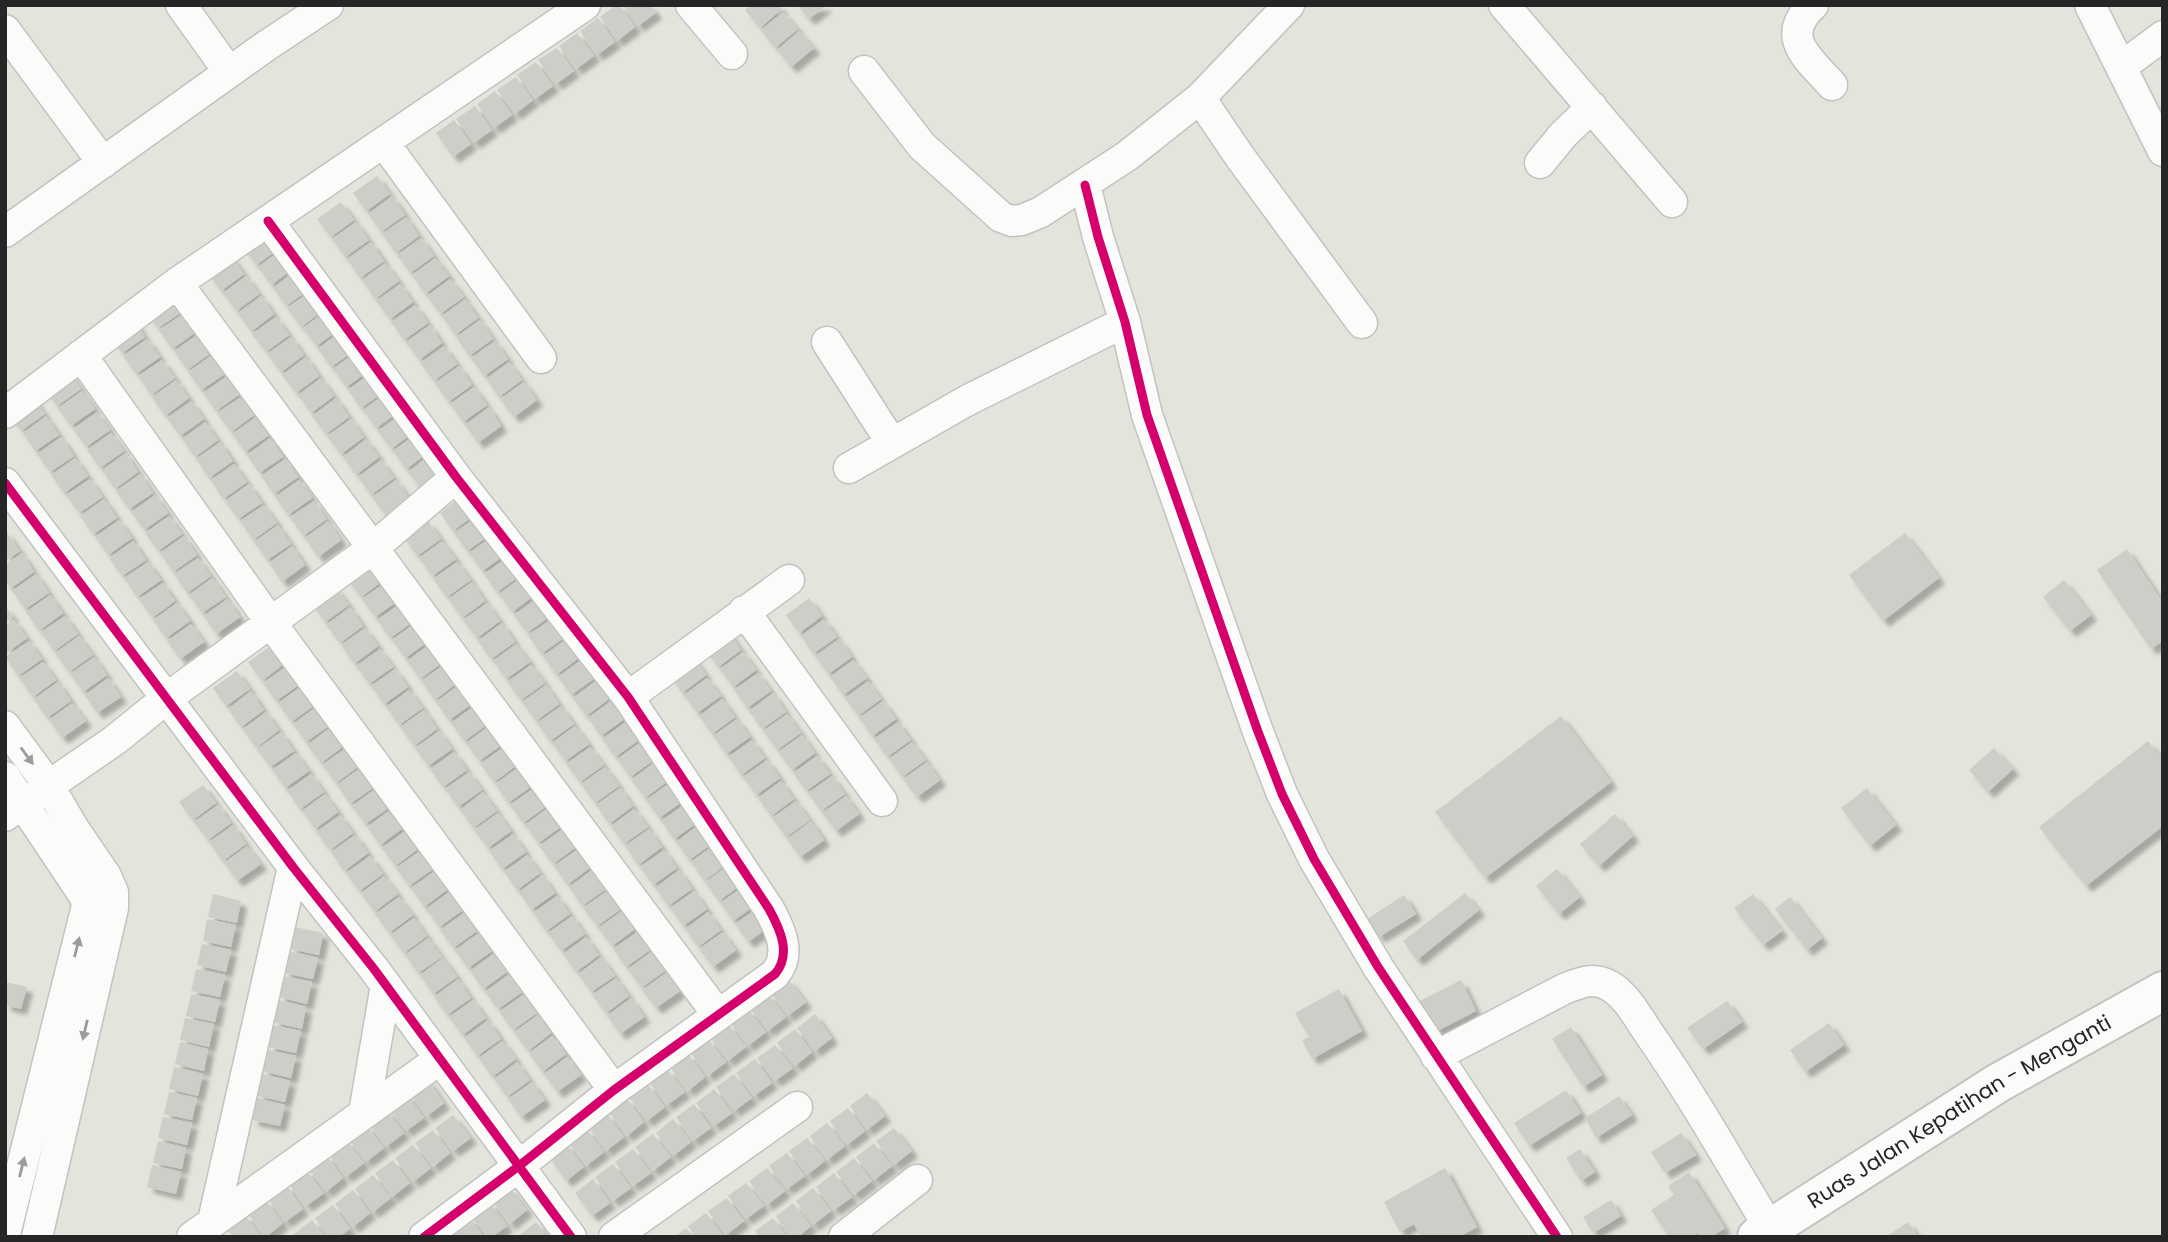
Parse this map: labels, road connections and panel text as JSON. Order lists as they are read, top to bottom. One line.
{"streets":{"main road":["Ruas Jalan Kepatihan - Menganti"]}}
